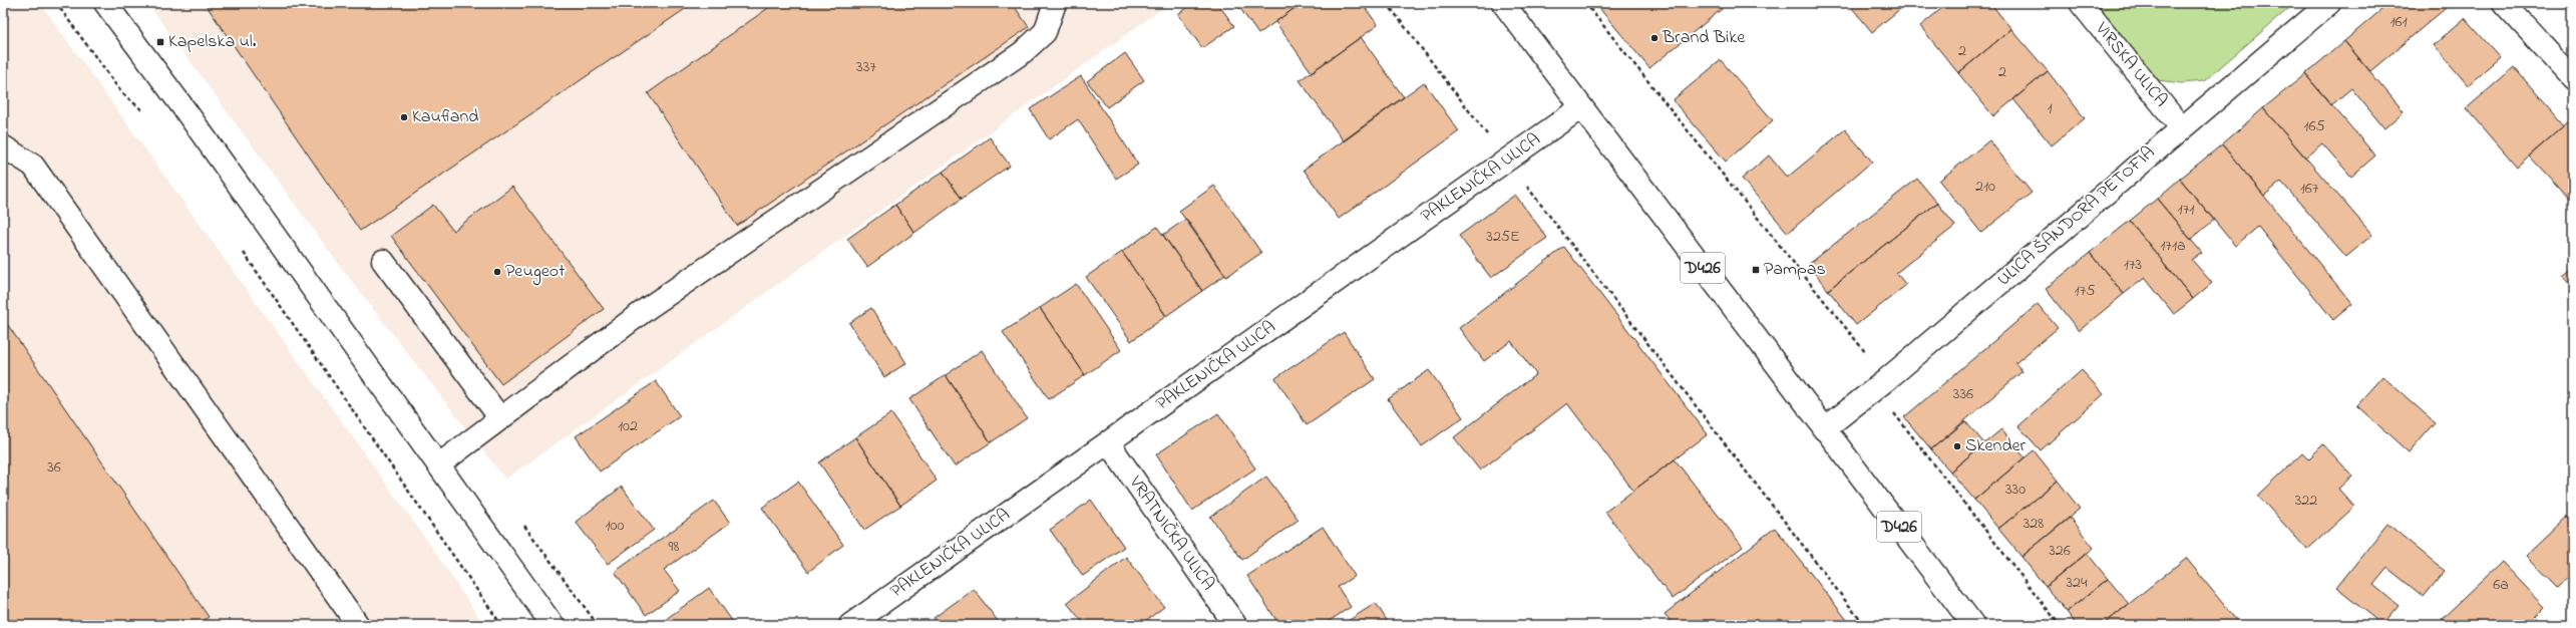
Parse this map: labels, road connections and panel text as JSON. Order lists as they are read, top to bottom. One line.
{"streets":{"street":["VIRSKA ULICA","PAKLENIČKA ULICA","ULICA ŠANDORA PETOFIA","D426","VRATNIČKA ULICA"]},"crossings":[["VIRSKA ULICA","ULICA ŠANDORA PETOFIA"],["PAKLENIČKA ULICA","D426"],["PAKLENIČKA ULICA","VRATNIČKA ULICA"],["ULICA ŠANDORA PETOFIA","D426"]],"places":{"other":["Brand Bike","Kaufland","Peugeot","Skender"],"transit":["Kapelska ul.","Pampas"]},"house_numbers":["161","2","337","2","1","165","210","167","171","325E","171a","173","175","336","102","36","330","322","328","100","98","326","324","6a"]}
